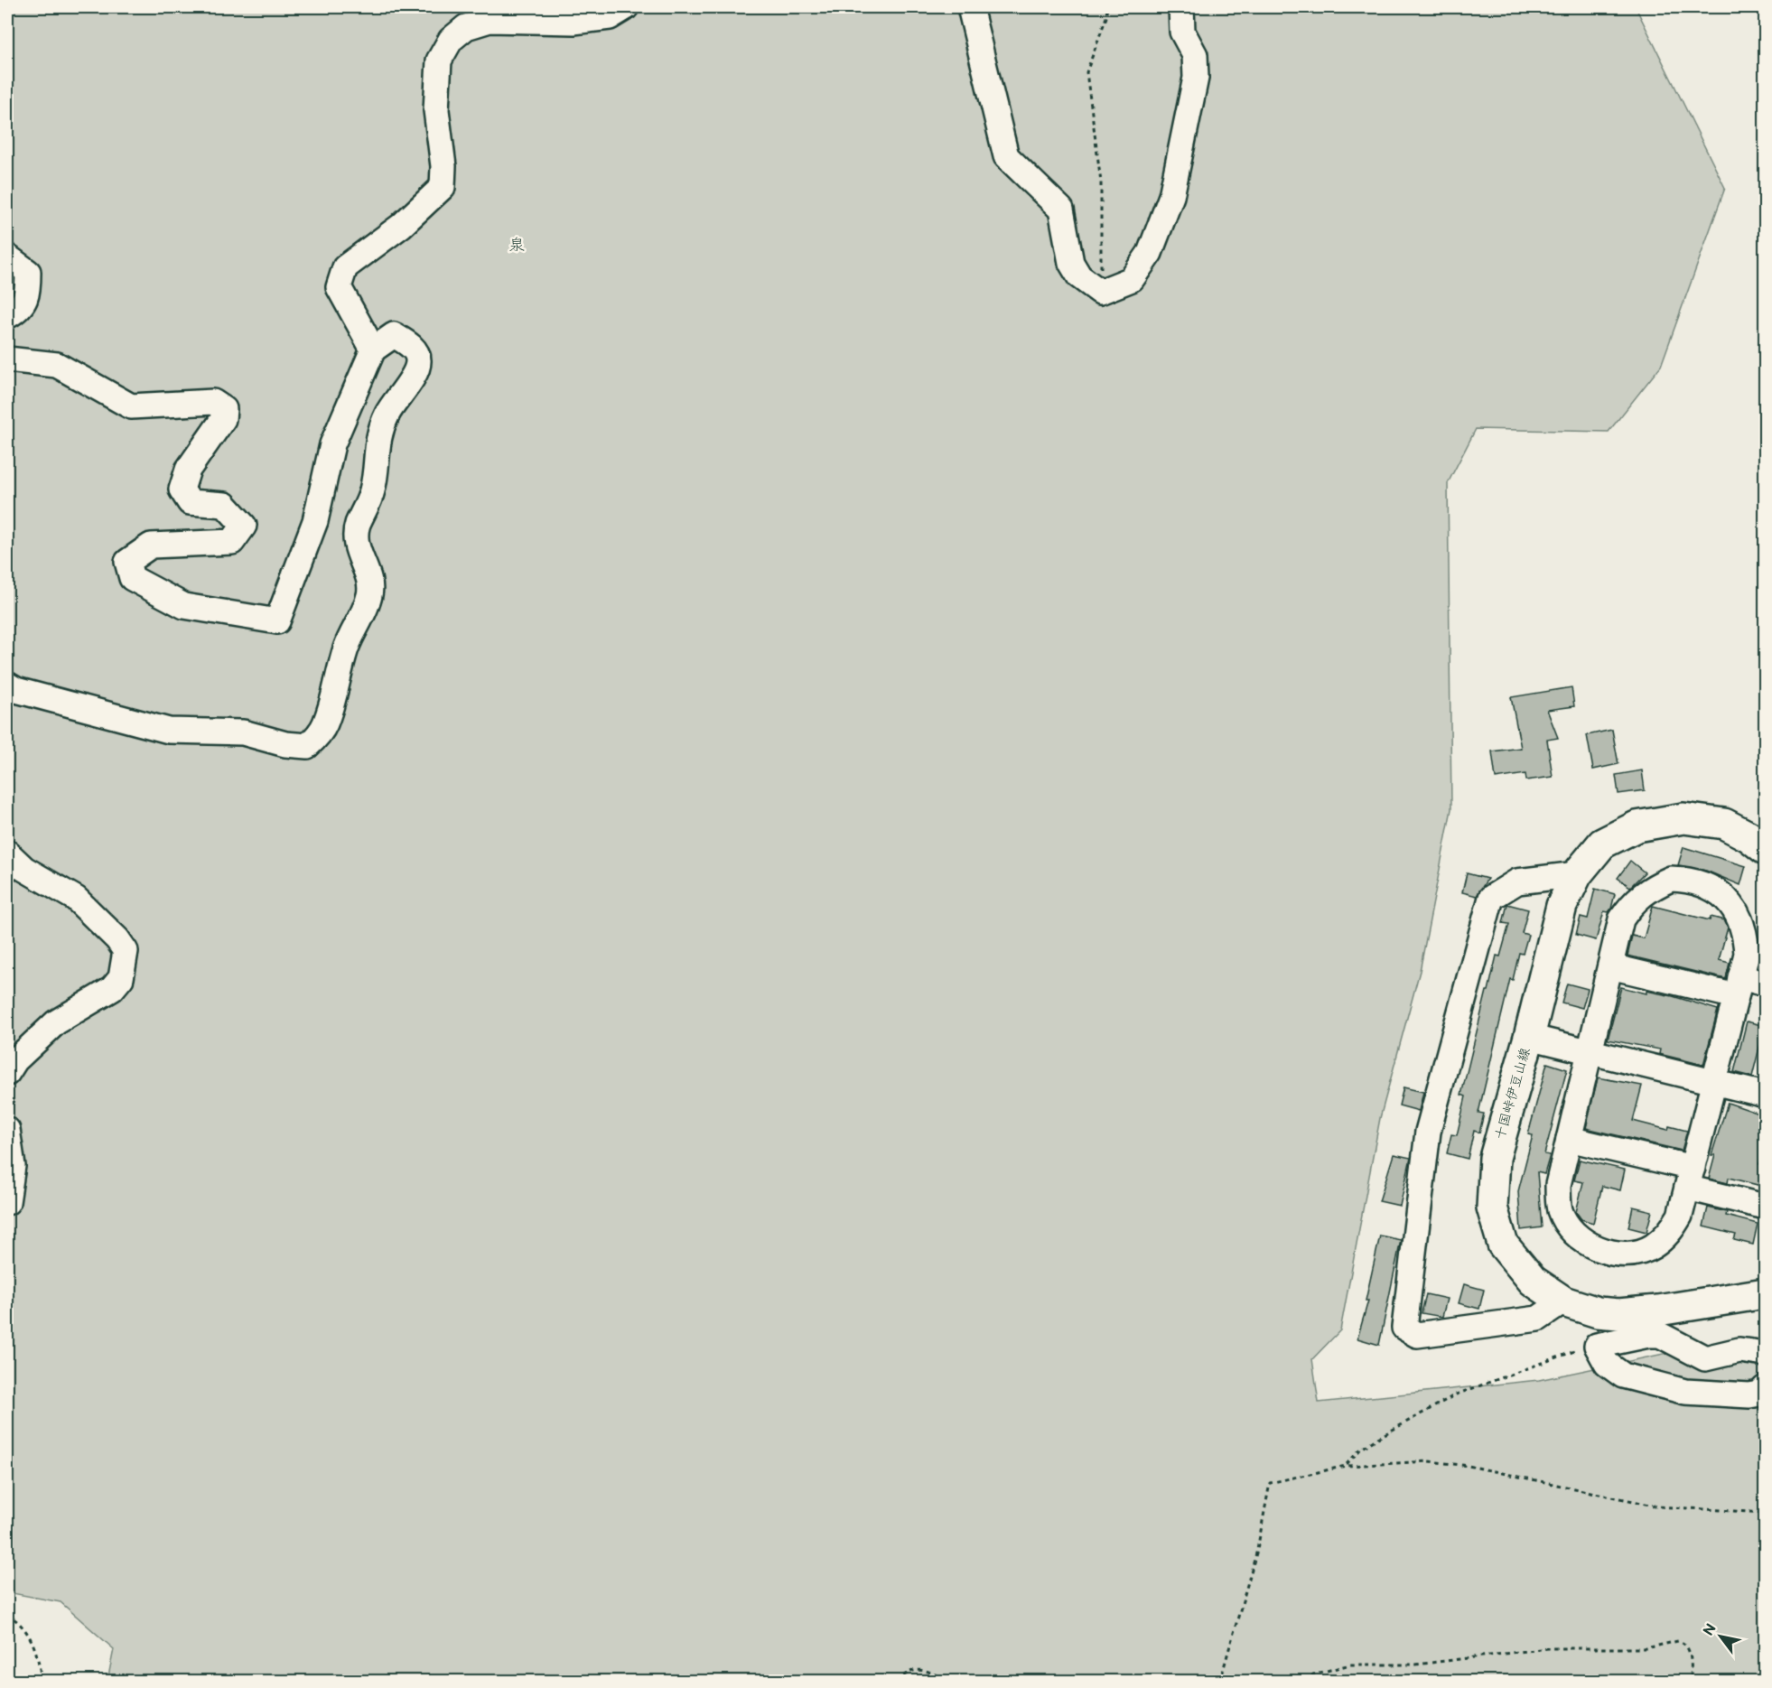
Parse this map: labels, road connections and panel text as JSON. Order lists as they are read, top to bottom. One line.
{"streets":{"main road":["十国峠伊豆山線"]},"districts":["泉"],"north":"top left"}
